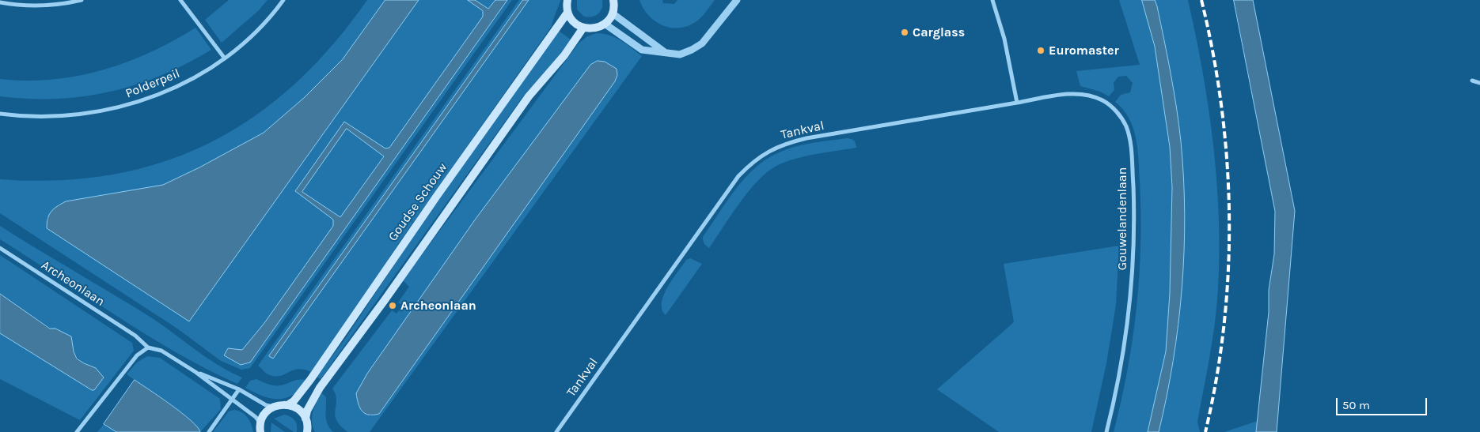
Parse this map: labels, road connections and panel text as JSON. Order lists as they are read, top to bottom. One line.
{"streets":{"main road":["Goudse Schouw"],"street":["Polderpeil","Tankval","Gouwelandenlaan","Archeonlaan"]},"crossings":[["Tankval","Gouwelandenlaan"]],"places":["Carglass","Euromaster","Archeonlaan"],"scale_bar":"50 m"}
